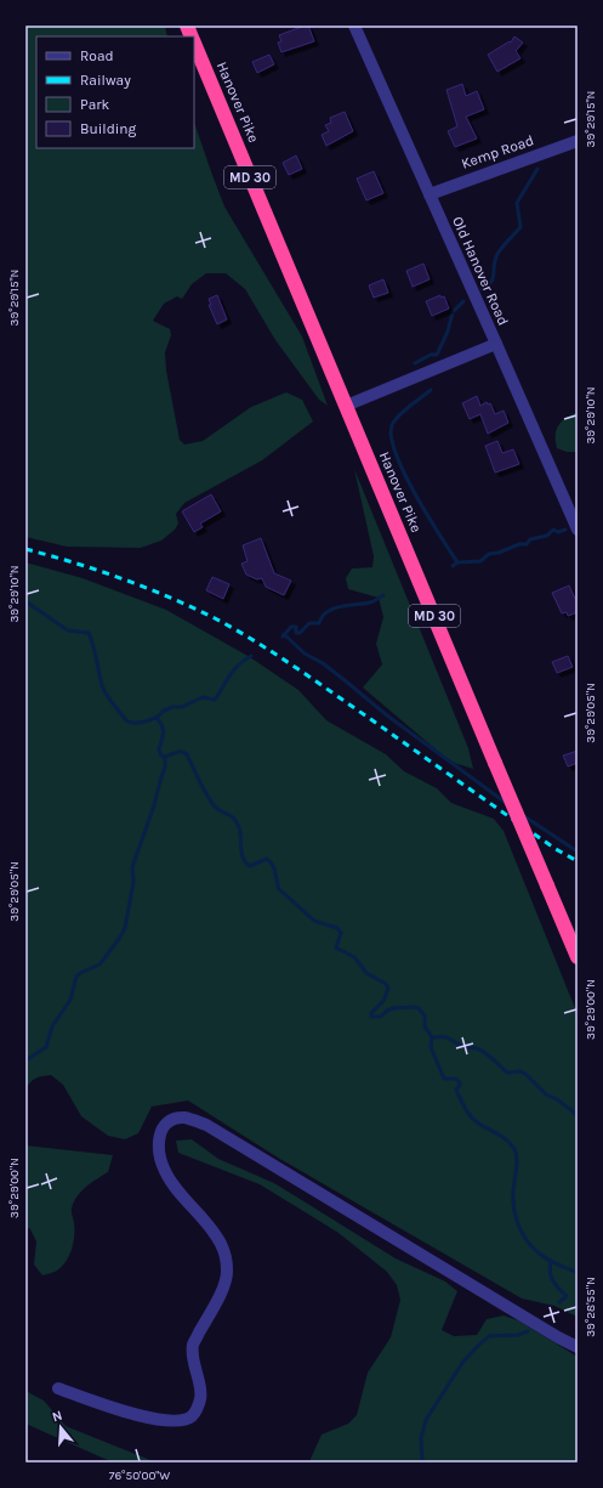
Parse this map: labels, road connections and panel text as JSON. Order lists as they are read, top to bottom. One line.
{"streets":{"highway":["Hanover Pike","MD 30"],"street":["Kemp Road","Old Hanover Road"]},"crossings":[["Kemp Road","Old Hanover Road"]],"legend":["Road","Railway","Park","Building"],"north":"top","coordinates":["39°29'15\"N","39°29'10\"N","39°29'05\"N","39°29'00\"N","39°28'55\"N","76°50'00\"W"]}
